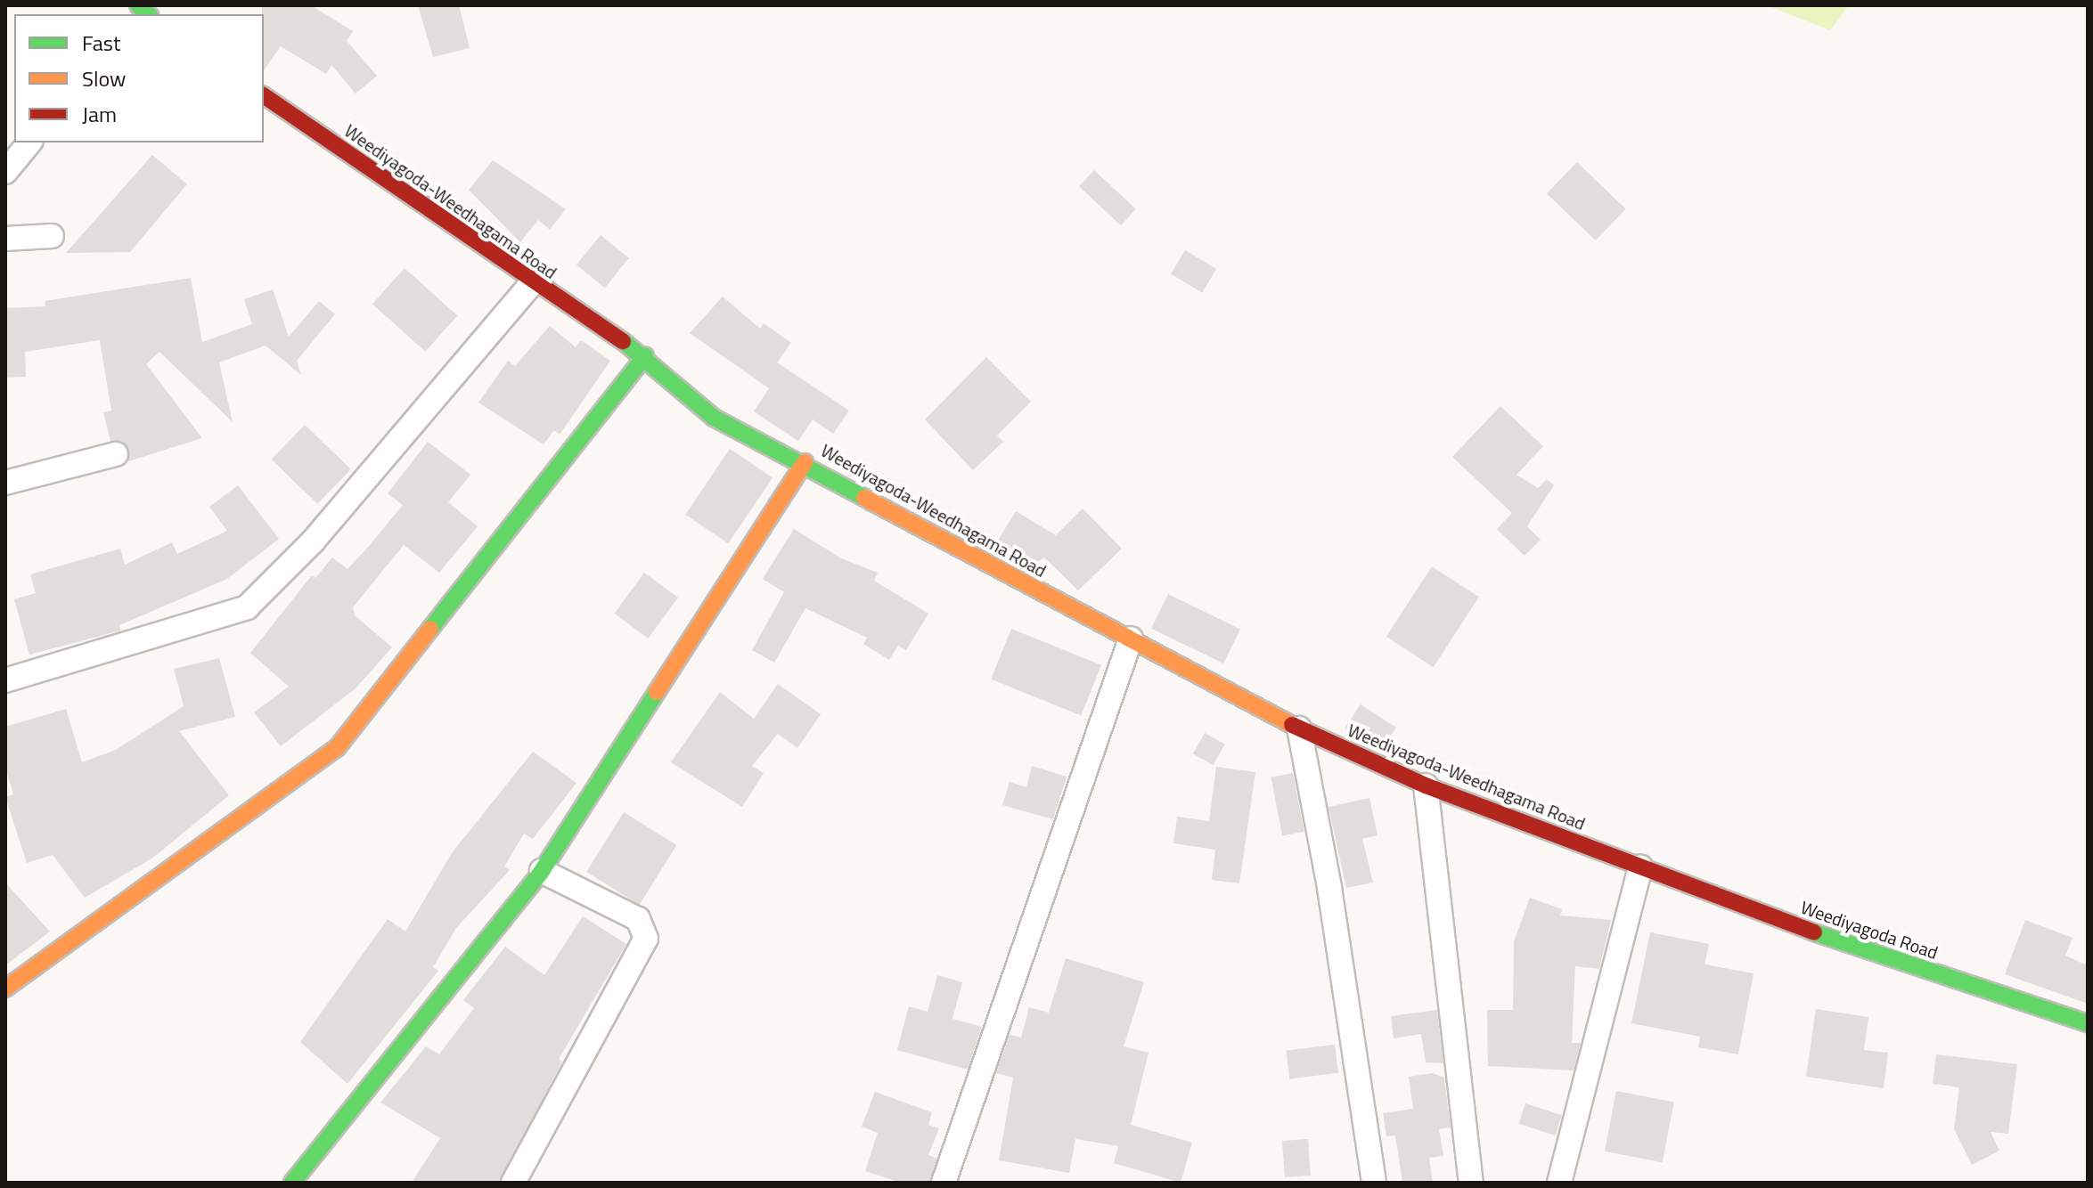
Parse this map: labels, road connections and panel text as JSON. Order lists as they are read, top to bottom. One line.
{"streets":{"street":["Weediyagoda-Weedhagama Road","Weediyagoda Road"]},"crossings":[["Weediyagoda-Weedhagama Road","Weediyagoda Road"]],"legend":["Fast","Slow","Jam"]}
